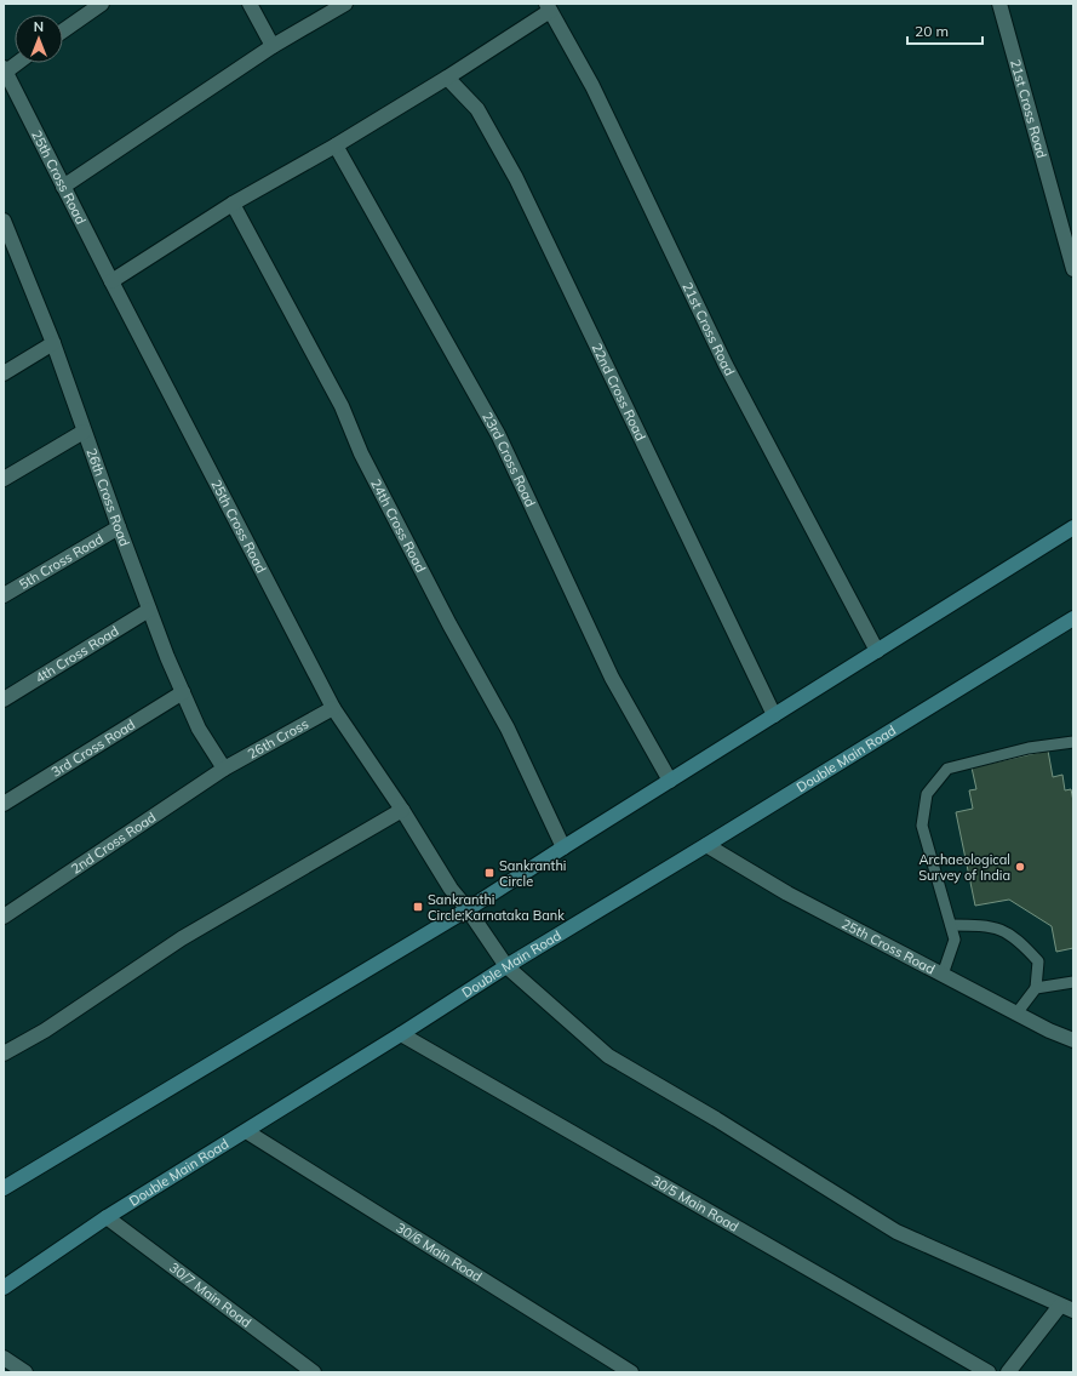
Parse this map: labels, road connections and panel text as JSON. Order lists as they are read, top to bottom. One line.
{"streets":{"street":["21st Cross Road","25th Cross Road","22nd Cross Road","23rd Cross Road","26th Cross Road","24th Cross Road","5th Cross Road","4th Cross Road","26th Cross","3rd Cross Road","Double Main Road","2nd Cross Road","30/5 Main Road","30/6 Main Road","30/7 Main Road"]},"crossings":[["25th Cross Road","26th Cross"],["25th Cross Road","Double Main Road"],["26th Cross Road","5th Cross Road"],["26th Cross Road","4th Cross Road"],["26th Cross Road","26th Cross"],["26th Cross Road","3rd Cross Road"],["26th Cross Road","2nd Cross Road"],["26th Cross","2nd Cross Road"],["Double Main Road","30/5 Main Road"],["Double Main Road","30/6 Main Road"],["Double Main Road","30/7 Main Road"]],"places":{"other":["Archaeological Survey of India"],"transit":["Sankranthi Circle","Sankranthi Circle;Karnataka Bank"]},"scale_bar":"20 m","north":"top"}
